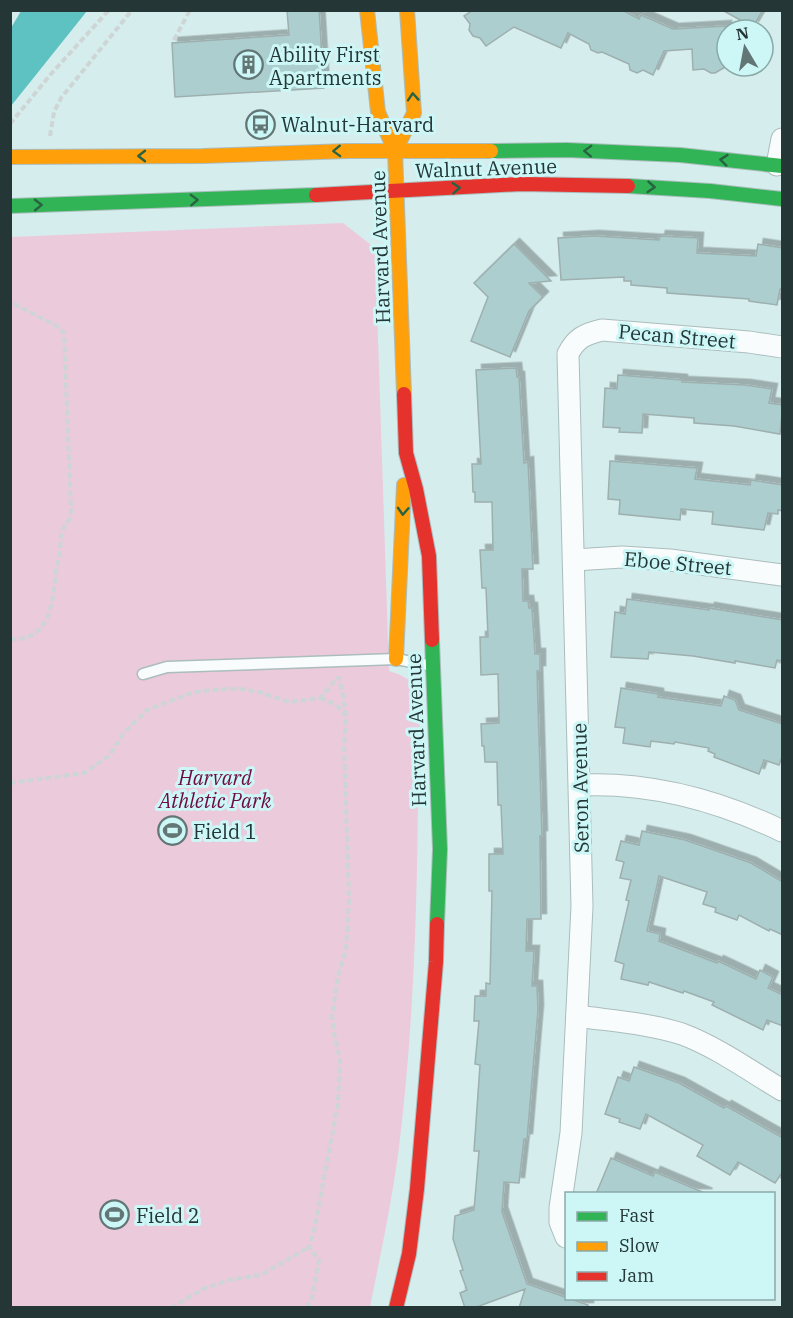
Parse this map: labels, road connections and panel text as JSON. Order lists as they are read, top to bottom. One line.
{"streets":{"main road":["Walnut Avenue","Harvard Avenue"],"street":["Pecan Street","Eboe Street","Seron Avenue"]},"crossings":[["Walnut Avenue","Harvard Avenue"],["Pecan Street","Seron Avenue"],["Eboe Street","Seron Avenue"]],"parks":["Harvard Athletic Park"],"places":{"building":["Ability First Apartments"],"bus stop":["Walnut-Harvard"],"sports":["Field 1","Field 2"]},"legend":["Fast","Slow","Jam"],"north":"top"}
